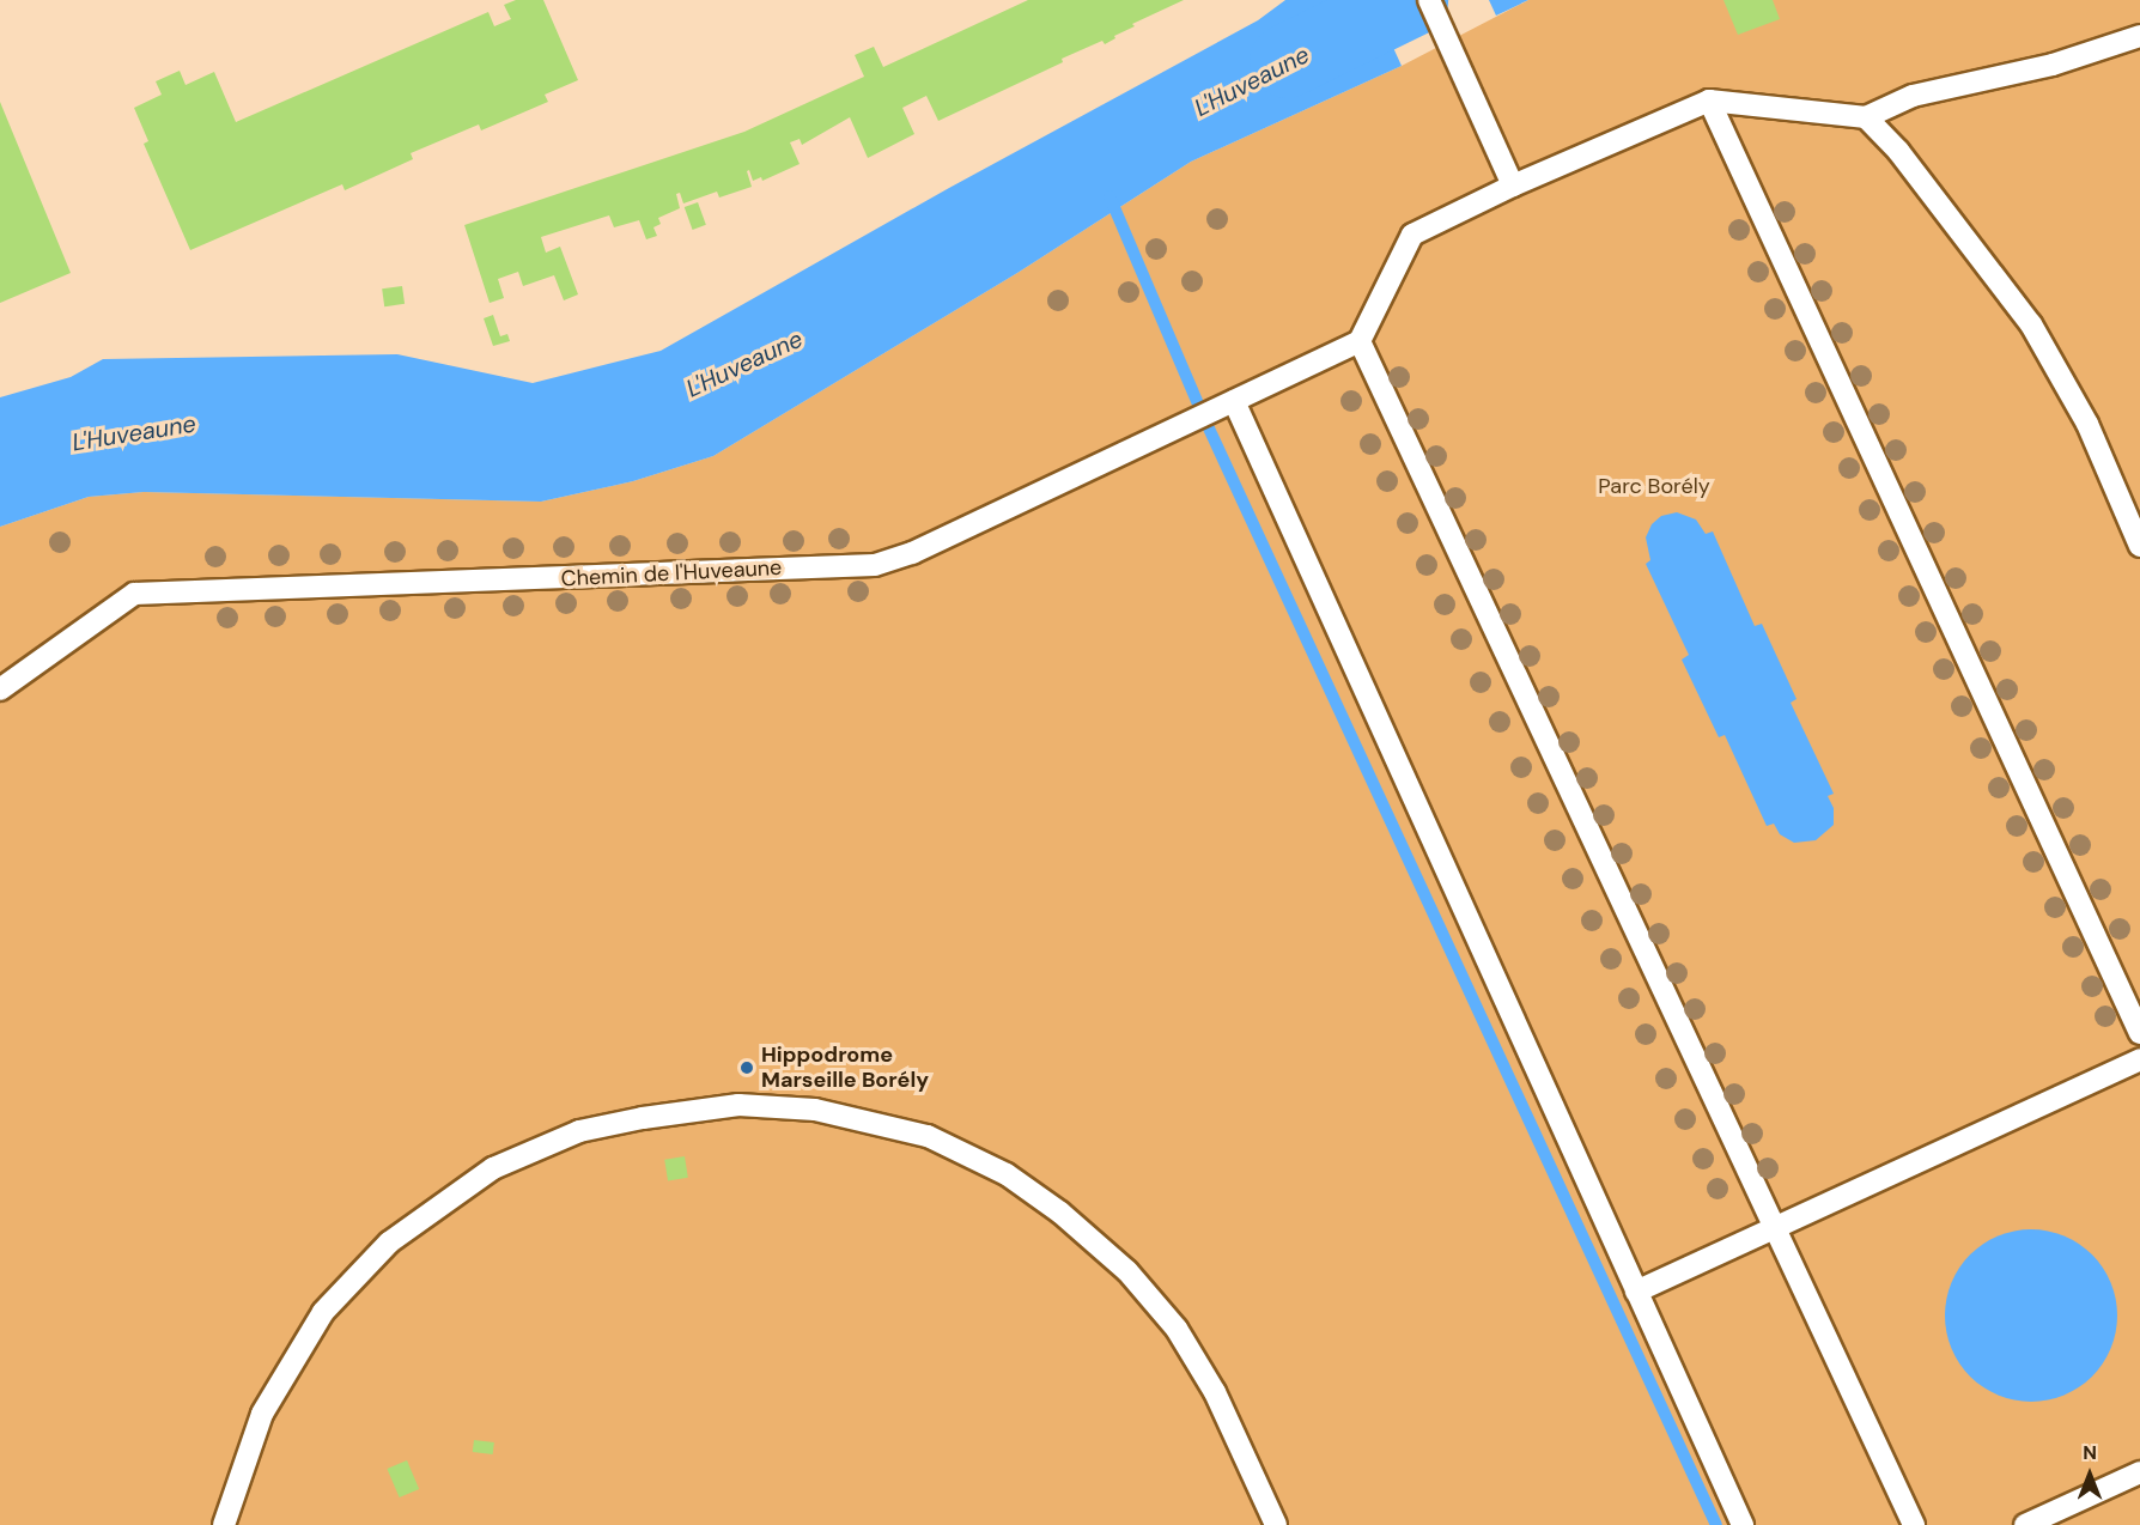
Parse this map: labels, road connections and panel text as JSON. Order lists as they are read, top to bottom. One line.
{"streets":{"lane":["Chemin de l'Huveaune"]},"water":["L'Huveaune"],"parks":["Parc Borély"],"places":["Hippodrome Marseille Borély"],"north":"top"}
